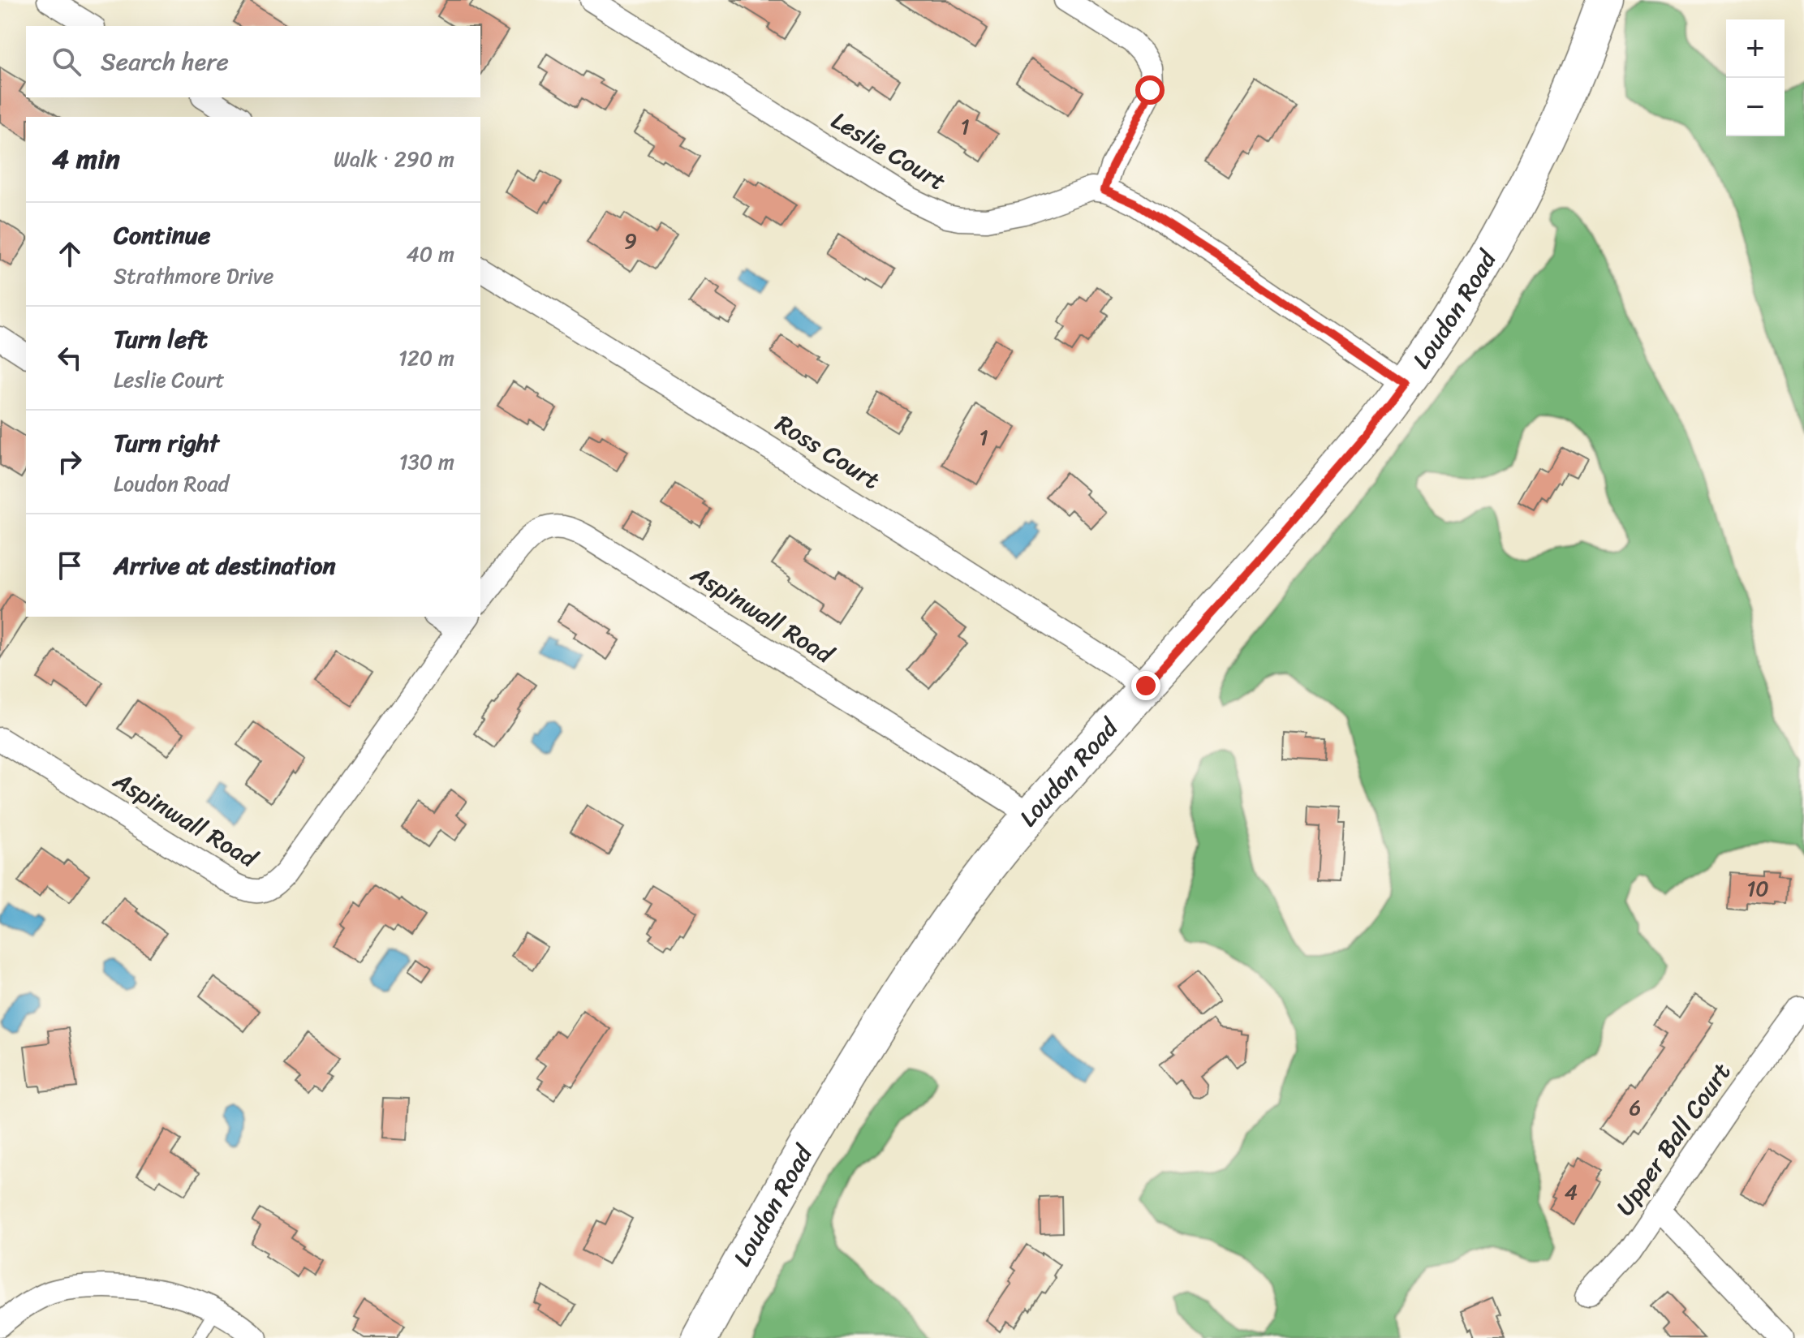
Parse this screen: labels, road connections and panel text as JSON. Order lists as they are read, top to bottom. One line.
{"streets":{"main road":["Loudon Road"],"street":["Leslie Court","Ross Court","Aspinwall Road","Upper Ball Court"]},"crossings":[["Loudon Road","Ross Court"],["Loudon Road","Aspinwall Road"]],"house_numbers":["1","9","1","10","6","4"],"page":{"map_buttons":["+","−"],"search":"Search here","heading":["4 min","Walk · 290 m"],"list":[["Continue","Strathmore Drive","40 m"],["Turn left","Leslie Court","120 m"],["Turn right","Loudon Road","130 m"],"Arrive at destination"]}}
